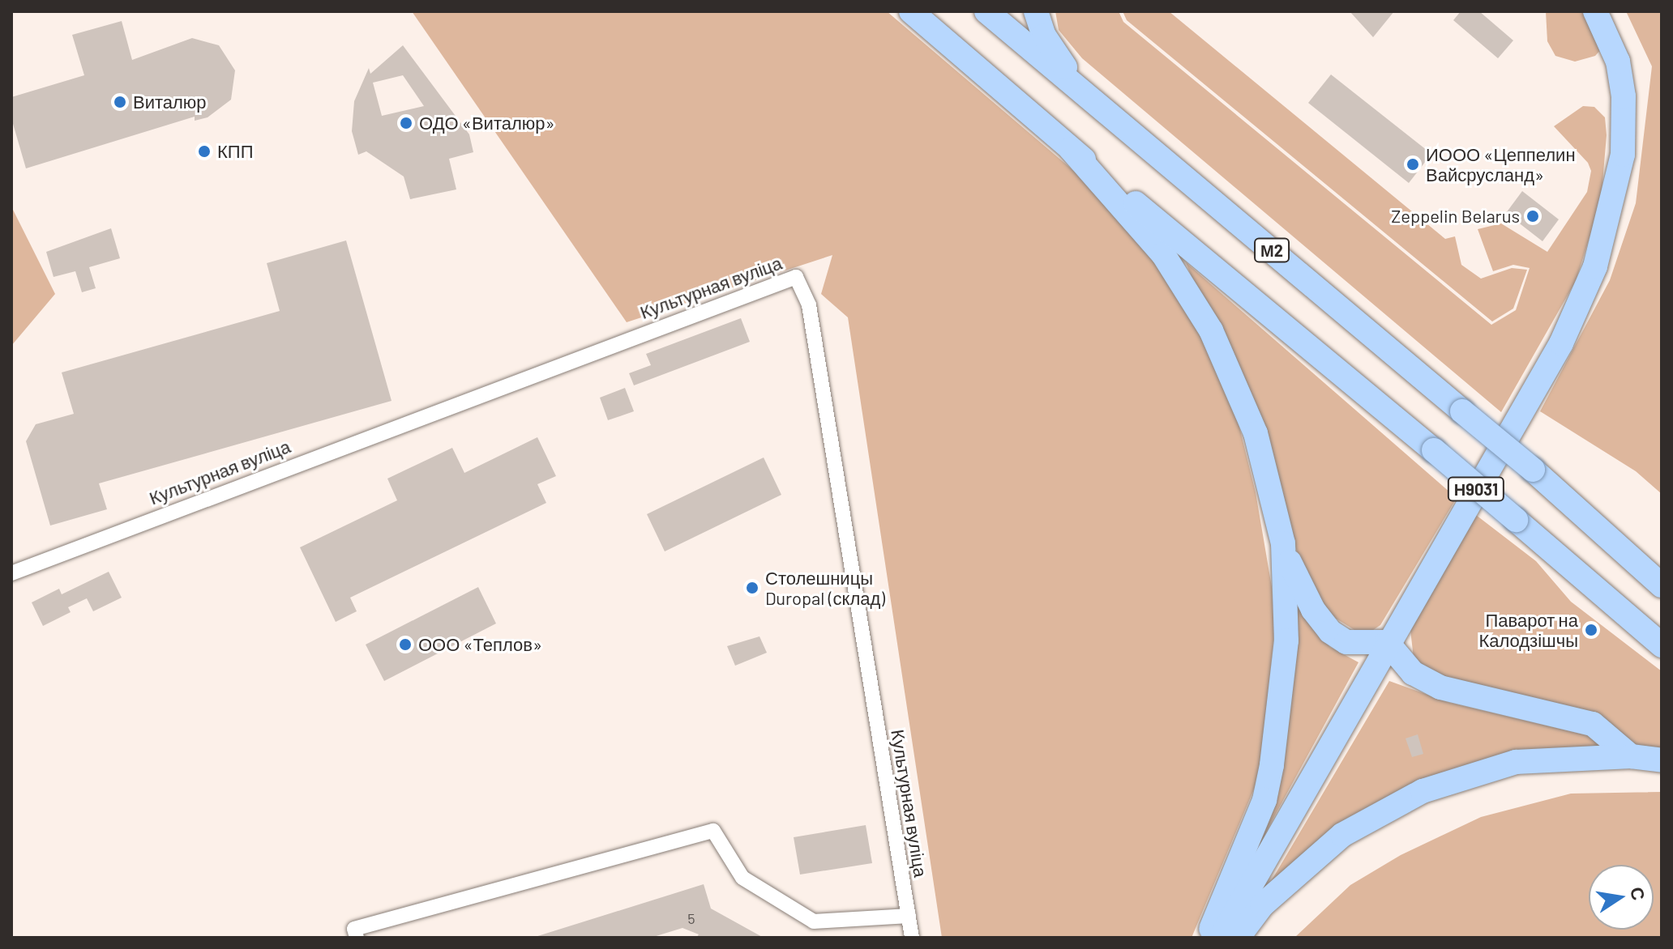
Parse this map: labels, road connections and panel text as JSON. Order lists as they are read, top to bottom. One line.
{"streets":{"highway":["М2","Н9031"],"street":["Культурная вуліца"]},"places":["Виталюр","ОДО «Виталюр»","КПП","ИООО «Цеппелин Вайсрусланд»","Zeppelin Belarus","Столешницы Duropal (склад)","Паварот на Калодзішчы","ООО «Теплов»"],"house_numbers":["5"],"north":"right"}
